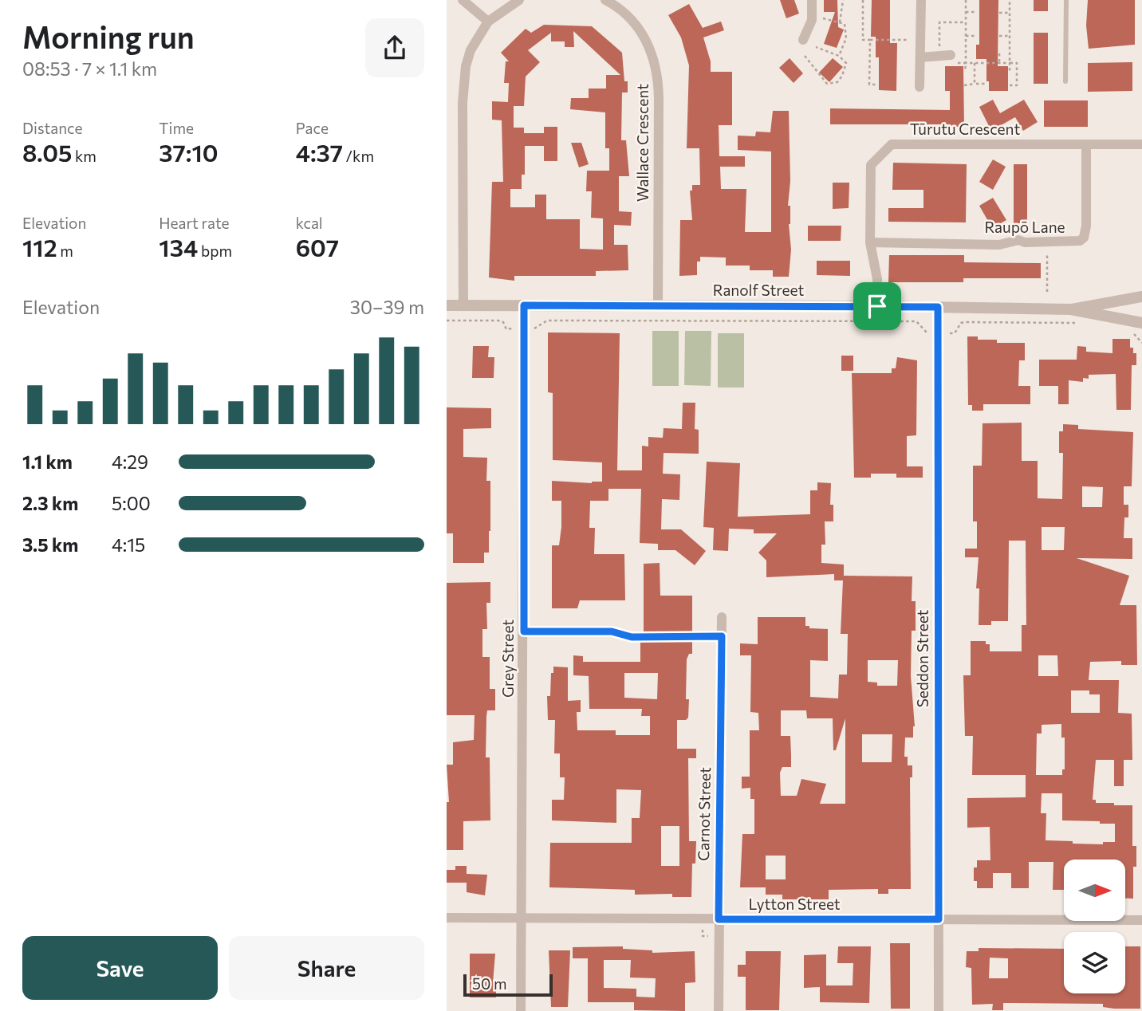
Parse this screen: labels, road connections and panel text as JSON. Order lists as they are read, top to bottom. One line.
{"streets":{"street":["Tūrutu Crescent","Wallace Crescent","Raupō Lane","Ranolf Street","Grey Street","Seddon Street","Carnot Street","Lytton Street"]},"crossings":[["Tūrutu Crescent","Raupō Lane"],["Tūrutu Crescent","Ranolf Street"],["Wallace Crescent","Ranolf Street"],["Ranolf Street","Grey Street"],["Ranolf Street","Seddon Street"],["Grey Street","Lytton Street"],["Seddon Street","Lytton Street"],["Carnot Street","Lytton Street"]],"scale_bar":"50 m","north":"right","page":{"heading":["Morning run","08:53 · 7 × 1.1 km"],"stats":[["Distance","8.05 km"],["Time","37:10"],["Pace","4:37 /km"],["Elevation","112 m"],["Heart rate","134 bpm"],["kcal","607"]],"chart":["Elevation","30–39 m"],"list":[{"name":"1.1 km","note":"4:29"},{"name":"2.3 km","note":"5:00"},{"name":"3.5 km","note":"4:15"}],"buttons":["Save","Share"],"scale":"50 m"}}
